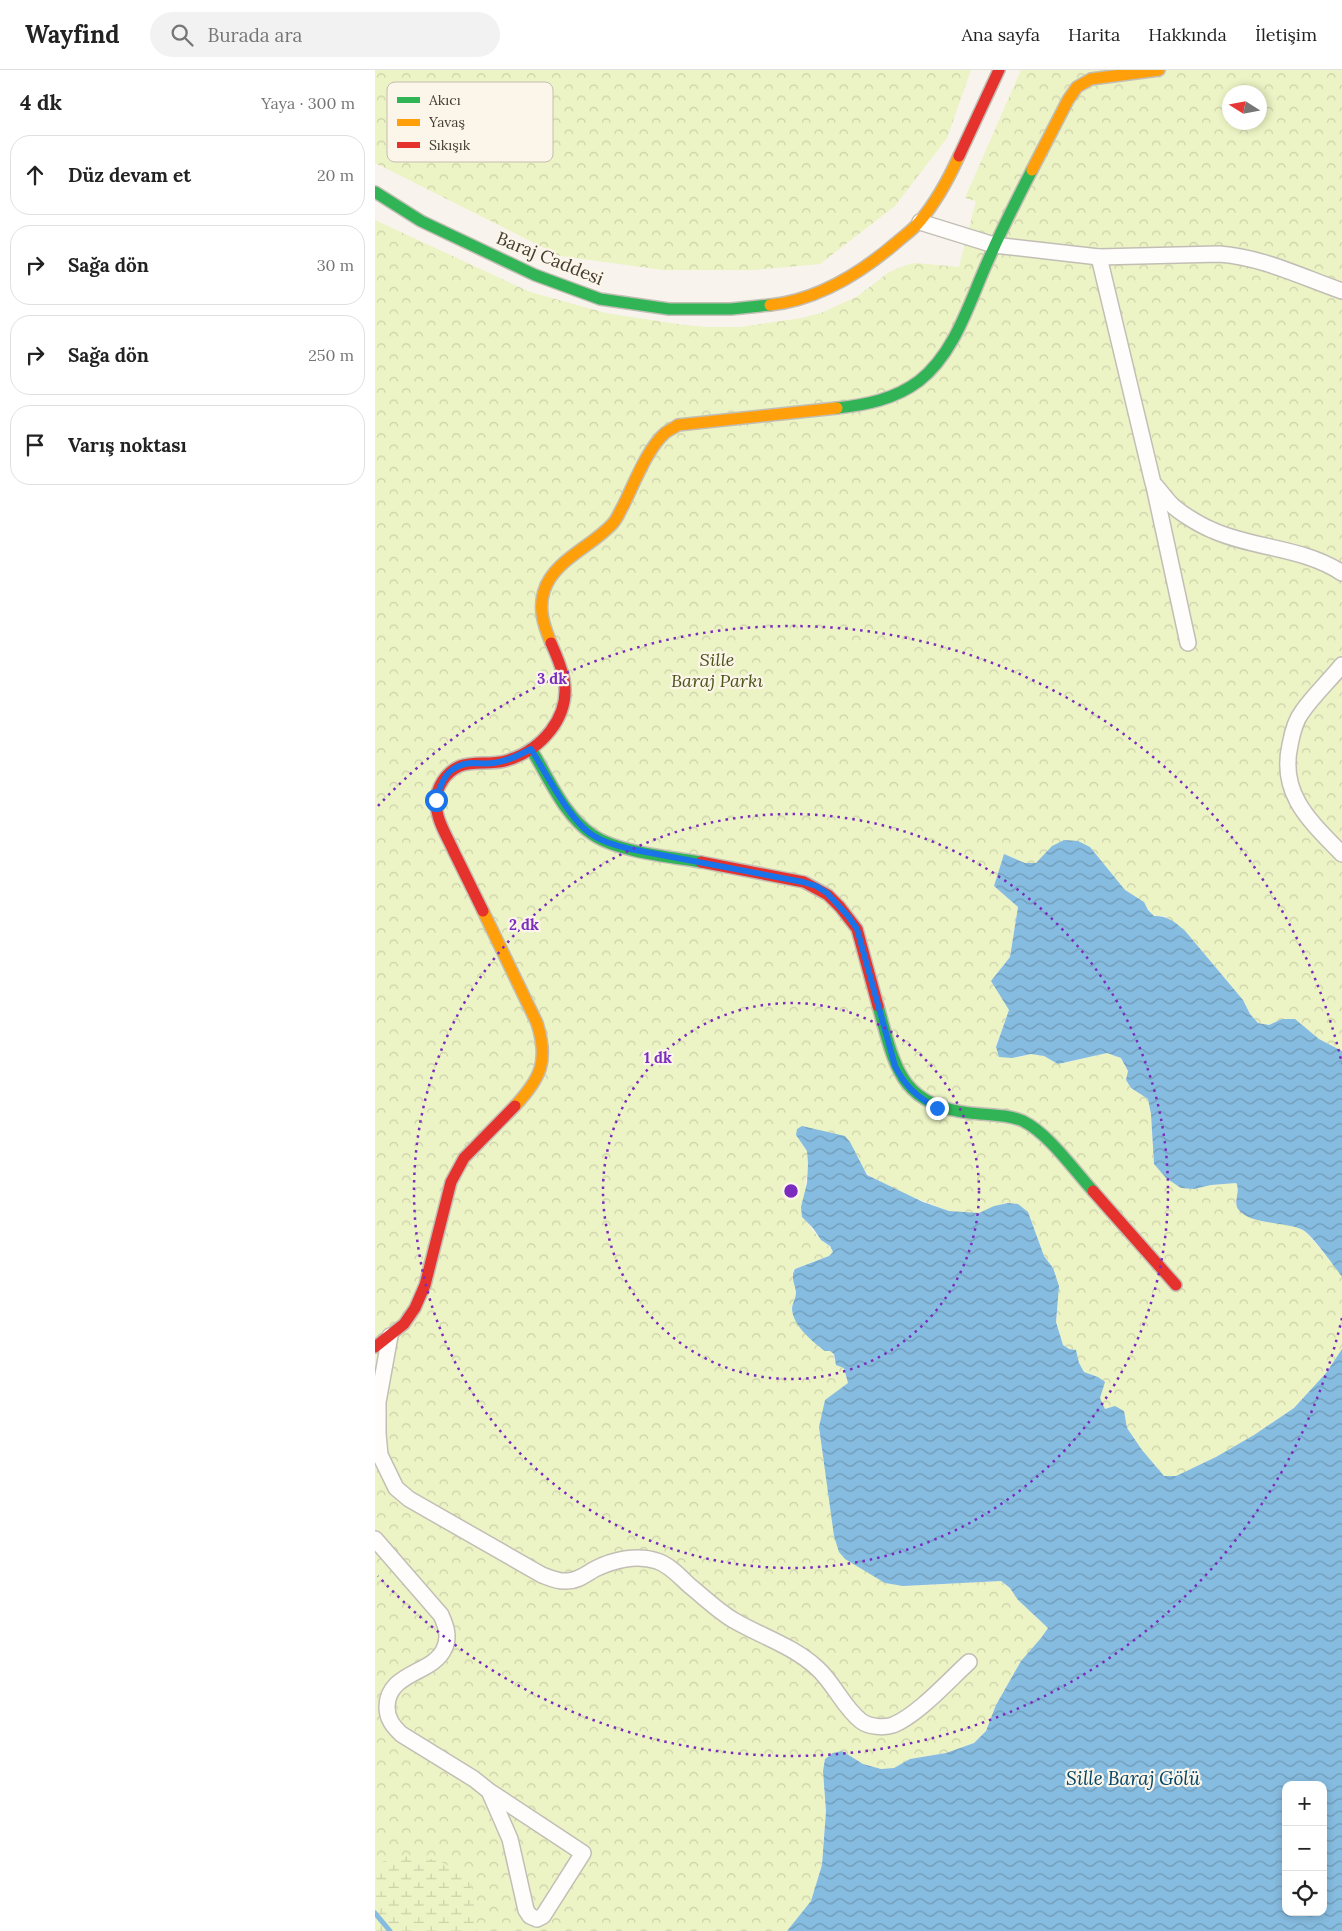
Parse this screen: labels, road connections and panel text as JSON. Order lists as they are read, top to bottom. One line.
{"streets":{"street":["Baraj Caddesi"]},"water":["Sille Baraj Gölü"],"parks":["Sille Baraj Parkı"],"legend":["Akıcı","Yavaş","Sıkışık"],"north":"left","page":{"header":"Wayfind","search":"Burada ara","nav":["Ana sayfa","Harita","Hakkında","İletişim"],"heading":["4 dk","Yaya · 300 m"],"list":[["Düz devam et","20 m"],["Sağa dön","30 m"],["Sağa dön","250 m"],"Varış noktası"],"map_buttons":["+","−"]},"rings":["3 dk","2 dk","1 dk"]}
